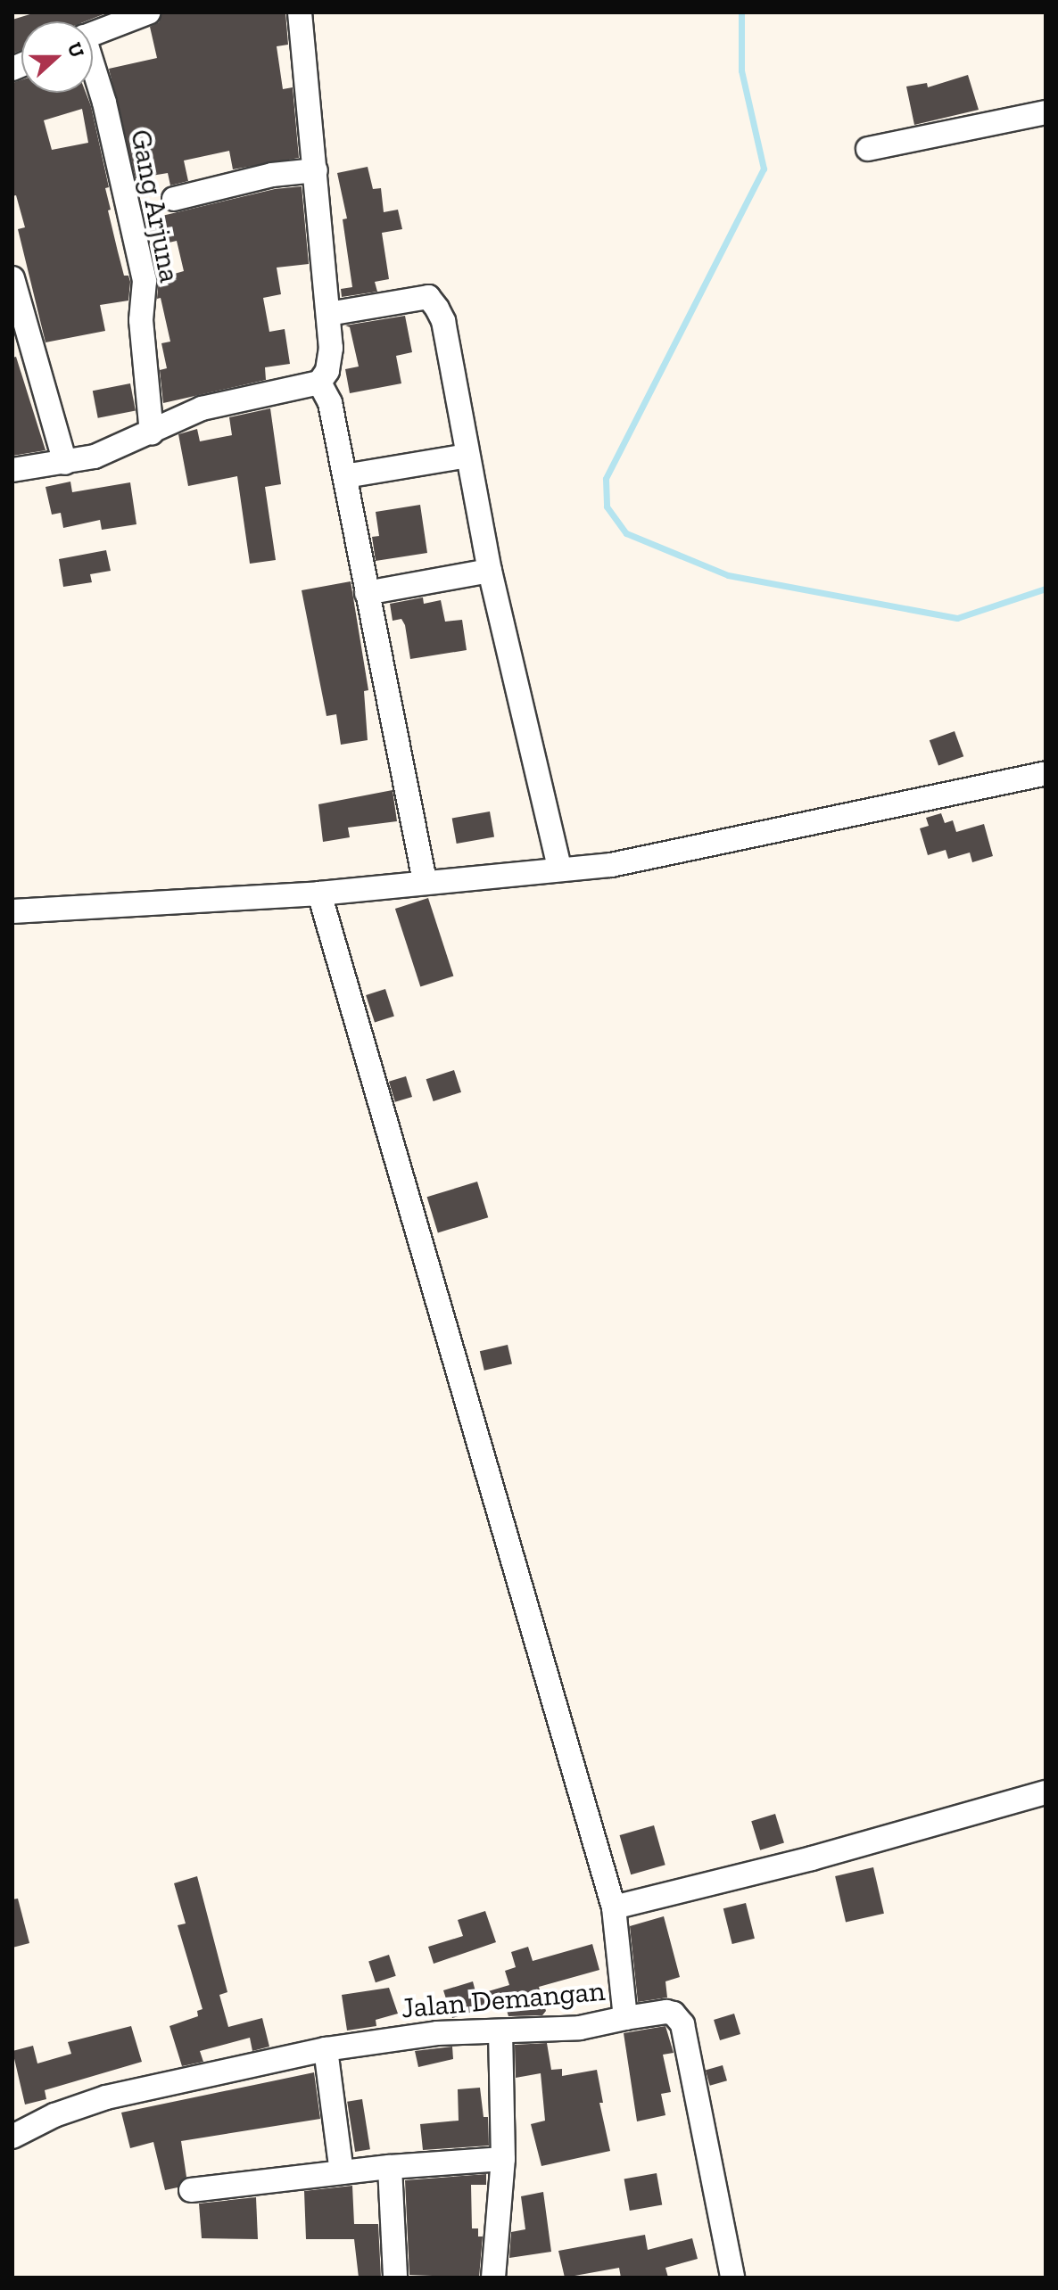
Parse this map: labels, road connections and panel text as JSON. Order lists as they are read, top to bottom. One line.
{"streets":{"street":["Gang Arjuna","Jalan Demangan"]},"north":"right"}
